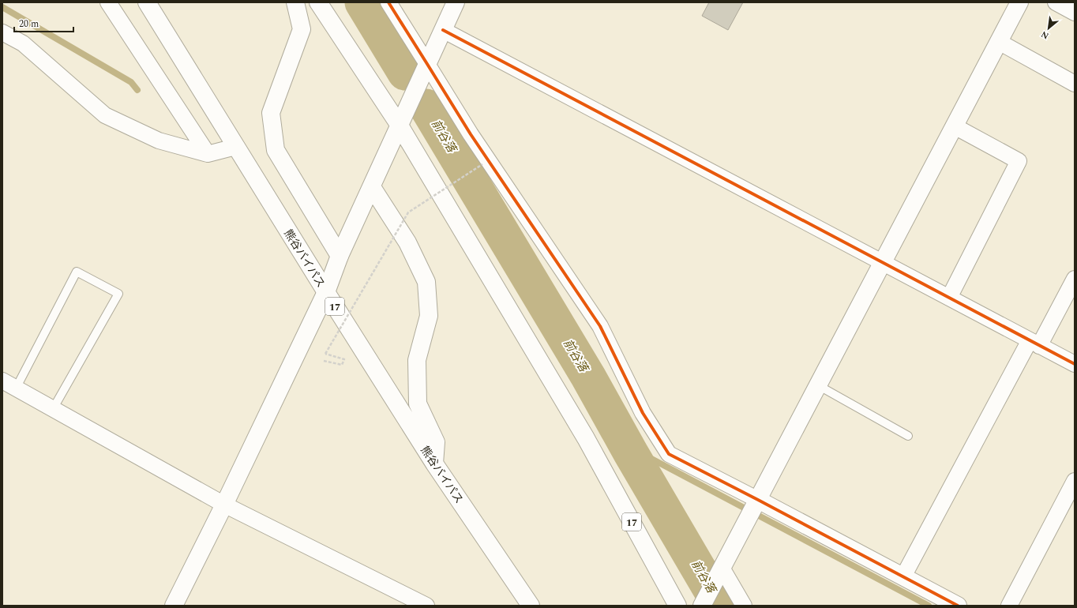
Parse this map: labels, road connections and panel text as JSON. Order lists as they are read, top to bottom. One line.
{"streets":{"main road":["熊谷バイパス","17"]},"water":["前谷落"],"scale_bar":"20 m","north":"bottom left"}
